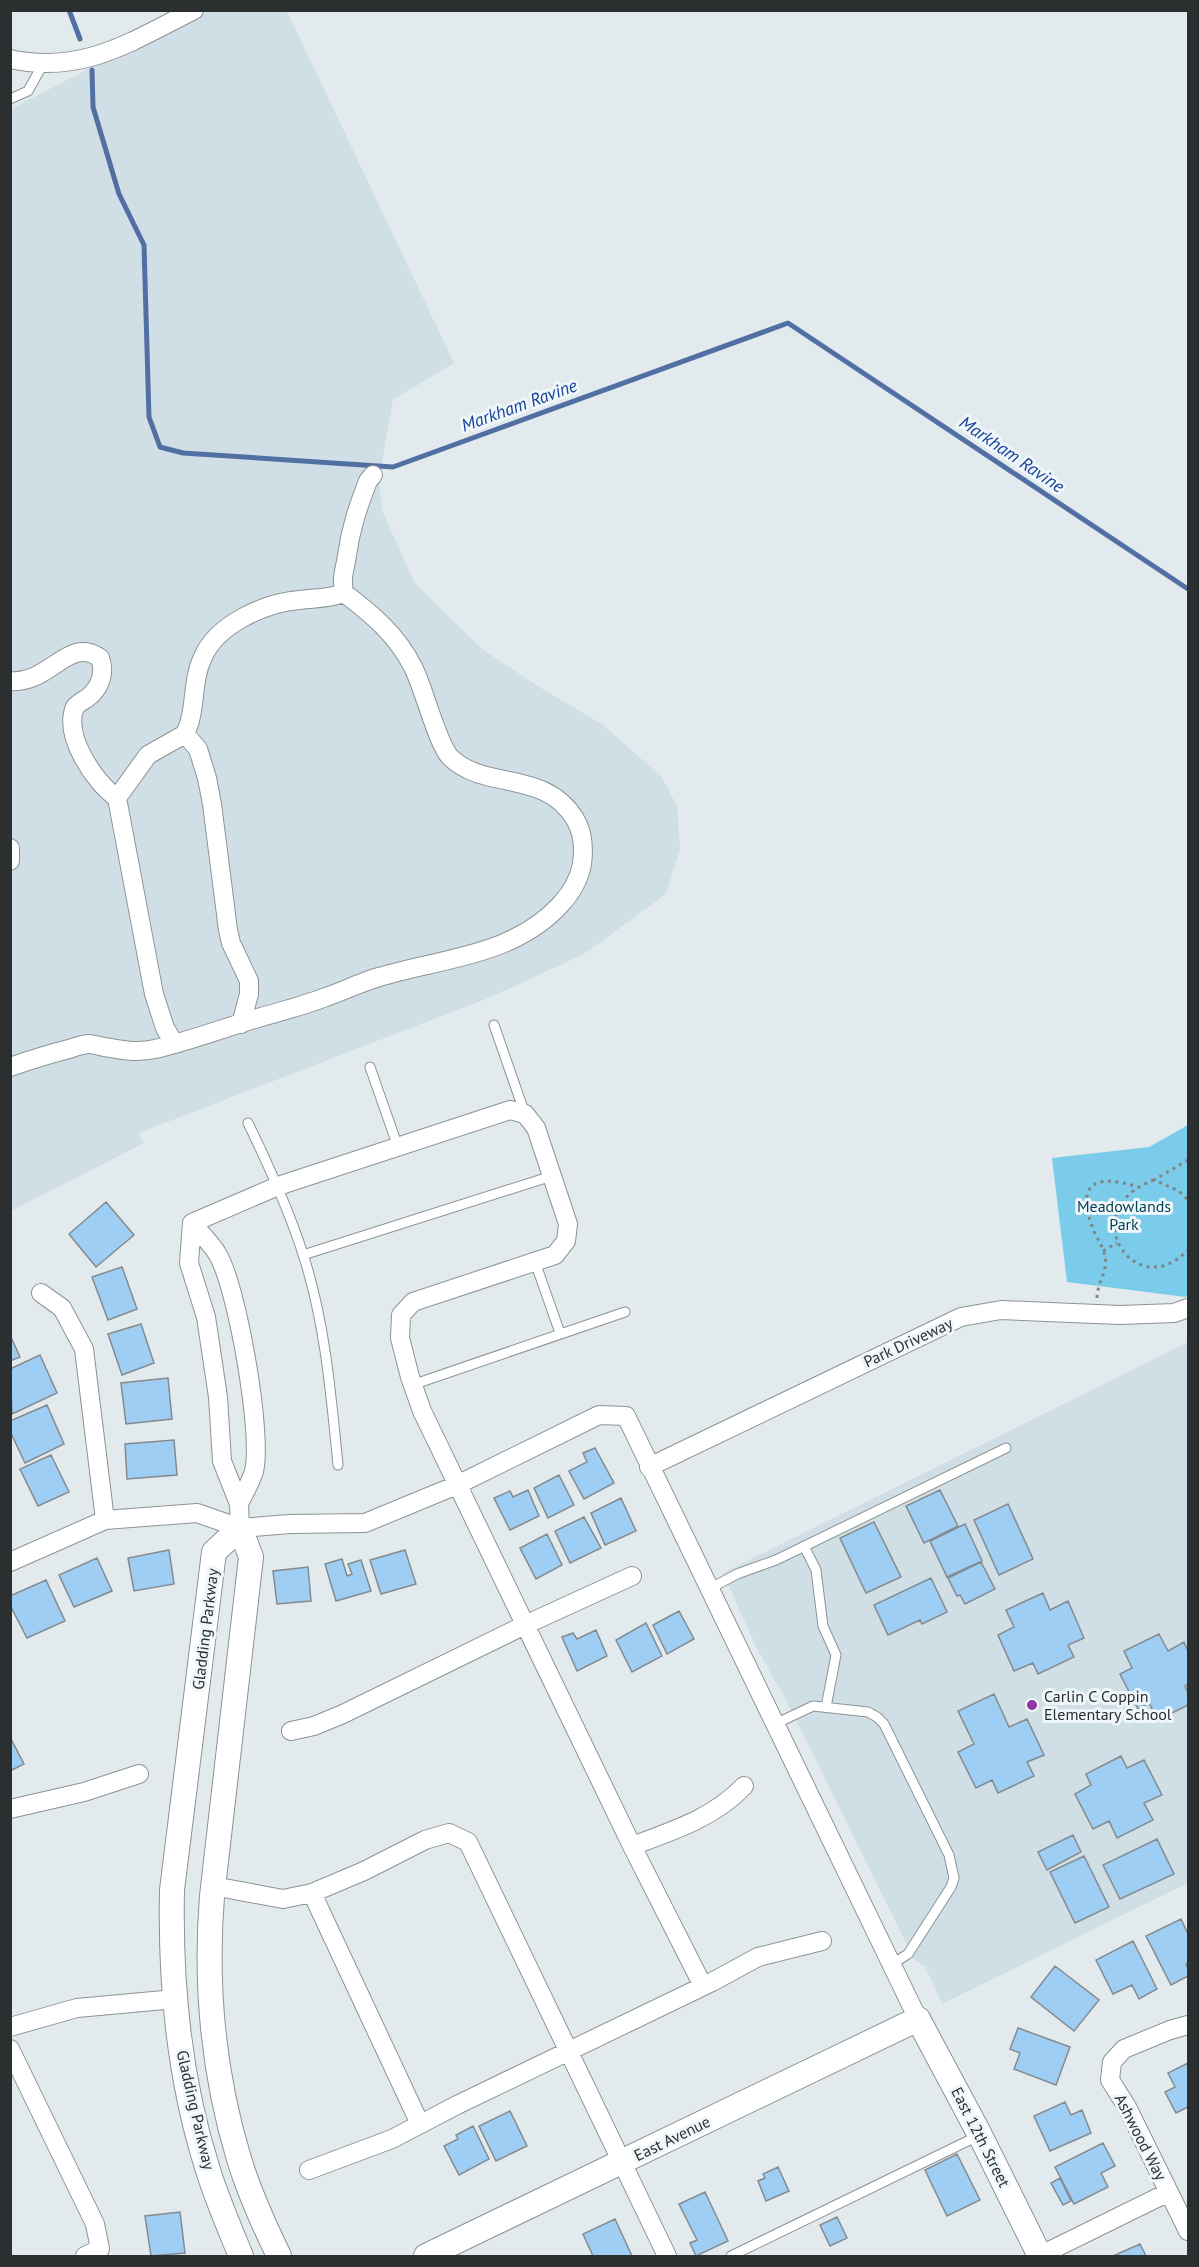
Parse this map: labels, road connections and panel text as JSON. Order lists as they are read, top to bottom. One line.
{"streets":{"street":["Park Driveway","Gladding Parkway","East 12th Street","Ashwood Way","East Avenue"]},"crossings":[["East 12th Street","East Avenue"]],"water":["Markham Ravine"],"parks":["Meadowlands Park"],"places":["Carlin C Coppin Elementary School"]}
